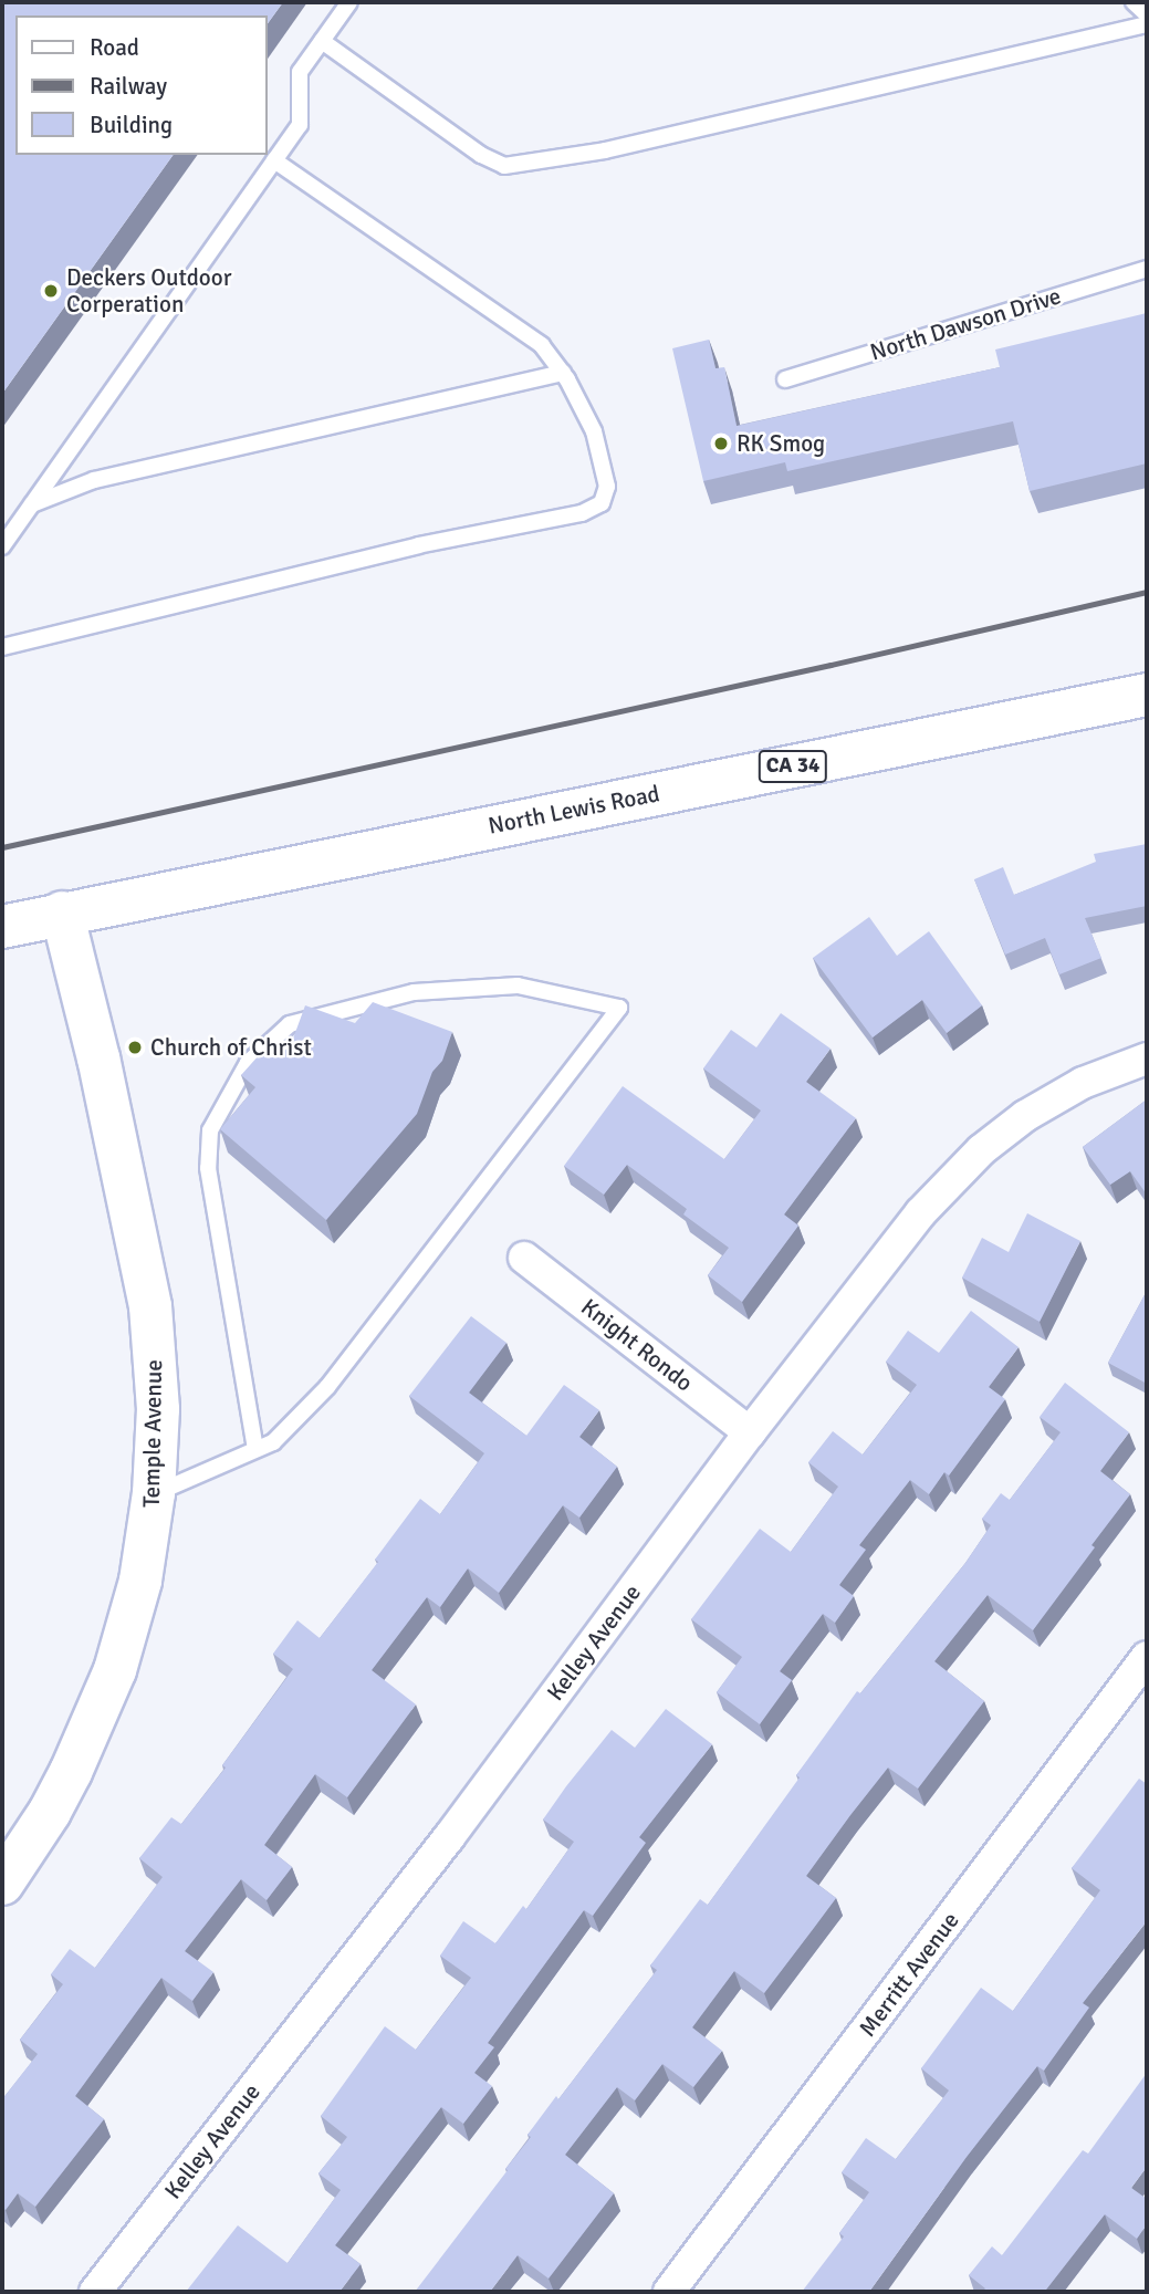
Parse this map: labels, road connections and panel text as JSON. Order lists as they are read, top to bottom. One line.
{"streets":{"main road":["CA 34","North Lewis Road","Temple Avenue"],"street":["Knight Rondo","Kelley Avenue","Merritt Avenue"],"lane":["North Dawson Drive"]},"crossings":[["North Lewis Road","Temple Avenue"],["Knight Rondo","Kelley Avenue"]],"places":["Deckers Outdoor Corperation","RK Smog","Church of Christ"],"legend":["Road","Railway","Building"]}
